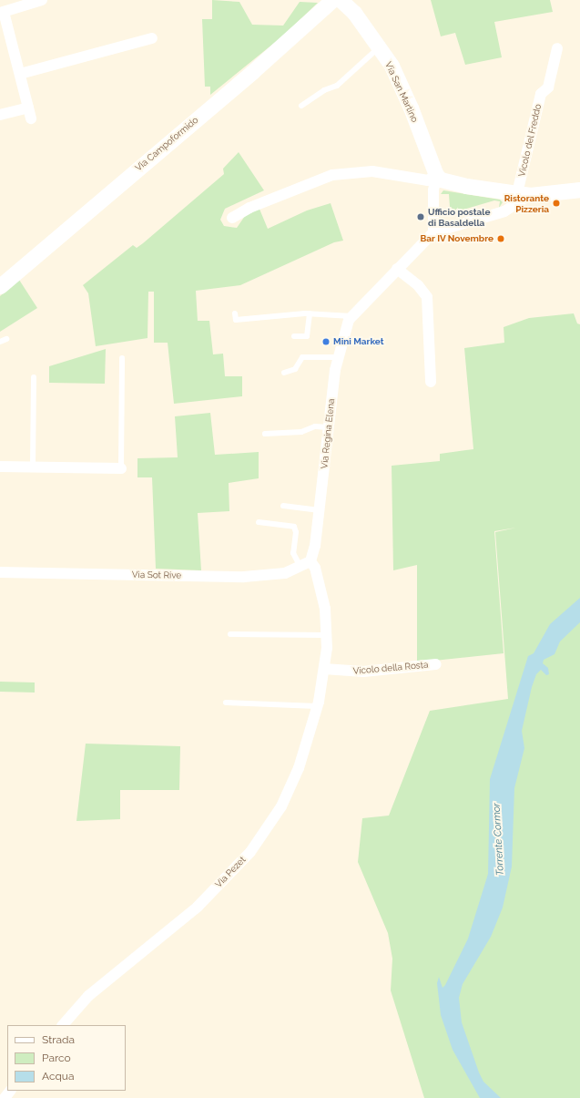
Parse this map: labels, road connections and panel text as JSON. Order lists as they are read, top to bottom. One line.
{"streets":{"main road":["Via San Martino","Via Campoformido"],"street":["Vicolo del Freddo","Via Regina Elena","Via Sot Rive","Vicolo della Rosta","Via Pezet"]},"crossings":[["Via Regina Elena","Via Sot Rive"],["Vicolo della Rosta","Via Pezet"]],"water":["Torrente Cormor"],"places":["Ristorante Pizzeria","Ufficio postale di Basaldella","Bar IV Novembre","Mini Market"],"legend":["Strada","Parco","Acqua"]}
